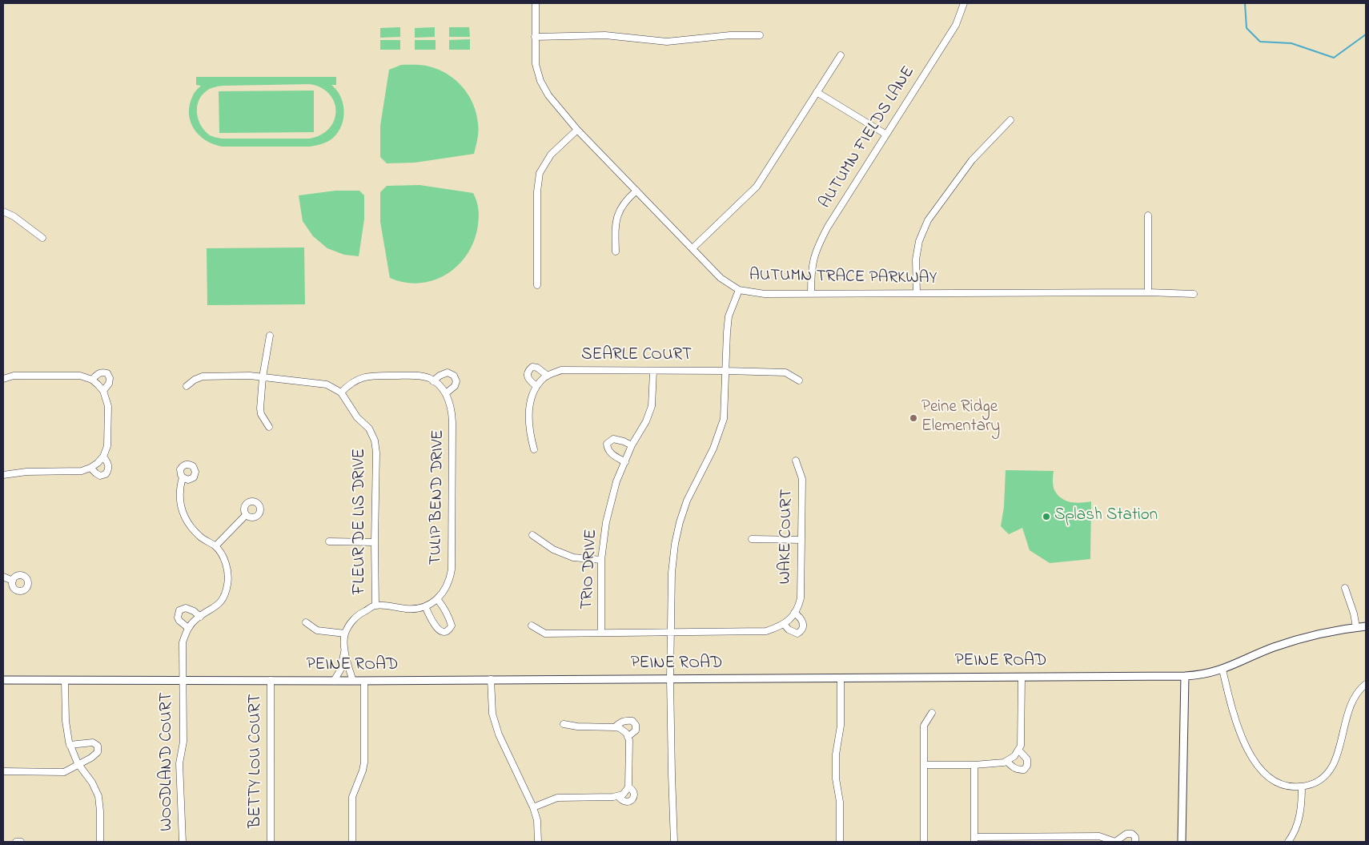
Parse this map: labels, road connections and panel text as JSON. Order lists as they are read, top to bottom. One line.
{"streets":{"street":["AUTUMN FIELDS LANE","AUTUMN TRACE PARKWAY","SEARLE COURT","TULIP BEND DRIVE","FLEUR DE LIS DRIVE","WAKE COURT","TRIO DRIVE","PEINE ROAD","BETTY LOU COURT","WOODLAND COURT"]},"crossings":[["AUTUMN FIELDS LANE","AUTUMN TRACE PARKWAY"],["SEARLE COURT","TRIO DRIVE"],["TULIP BEND DRIVE","FLEUR DE LIS DRIVE"],["WAKE COURT","TRIO DRIVE"],["PEINE ROAD","BETTY LOU COURT"],["PEINE ROAD","WOODLAND COURT"]],"places":["Peine Ridge Elementary","Splash Station"]}
